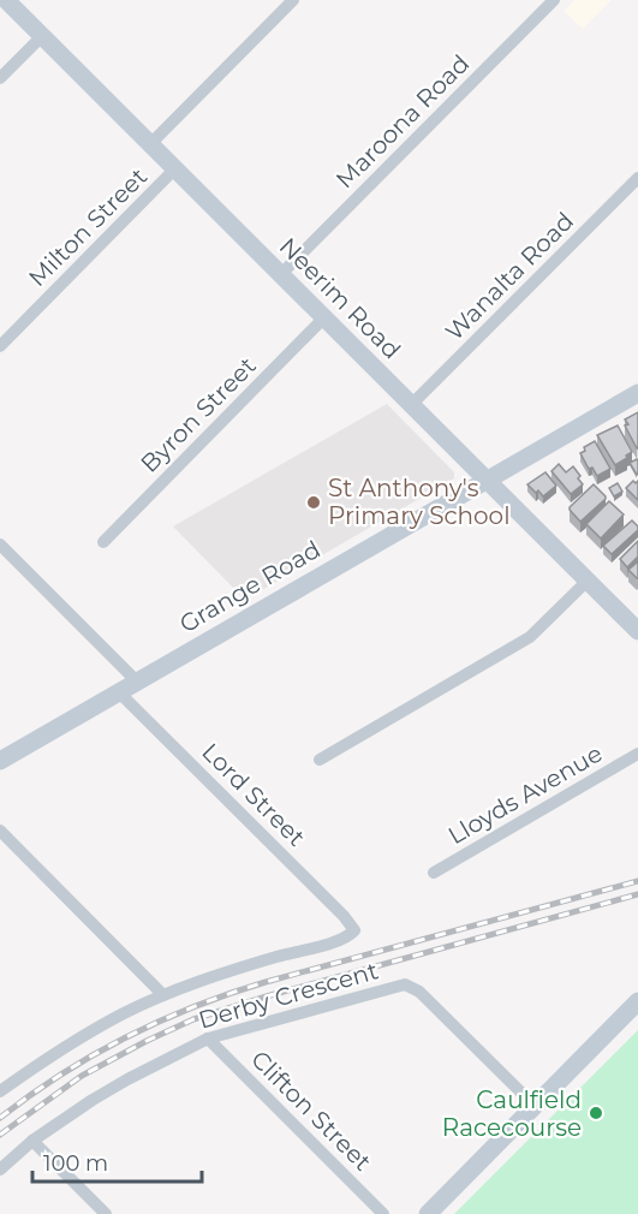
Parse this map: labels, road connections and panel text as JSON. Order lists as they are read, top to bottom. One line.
{"streets":{"main road":["Neerim Road","Grange Road"],"street":["Maroona Road","Milton Street","Wanalta Road","Byron Street","Lord Street","Lloyds Avenue","Derby Crescent","Clifton Street"]},"crossings":[["Maroona Road","Neerim Road"],["Milton Street","Neerim Road"],["Wanalta Road","Neerim Road"],["Neerim Road","Byron Street"],["Neerim Road","Grange Road"],["Grange Road","Lord Street"],["Derby Crescent","Clifton Street"]],"places":["St Anthony's Primary School","Caulfield Racecourse"],"scale_bar":"100 m"}
